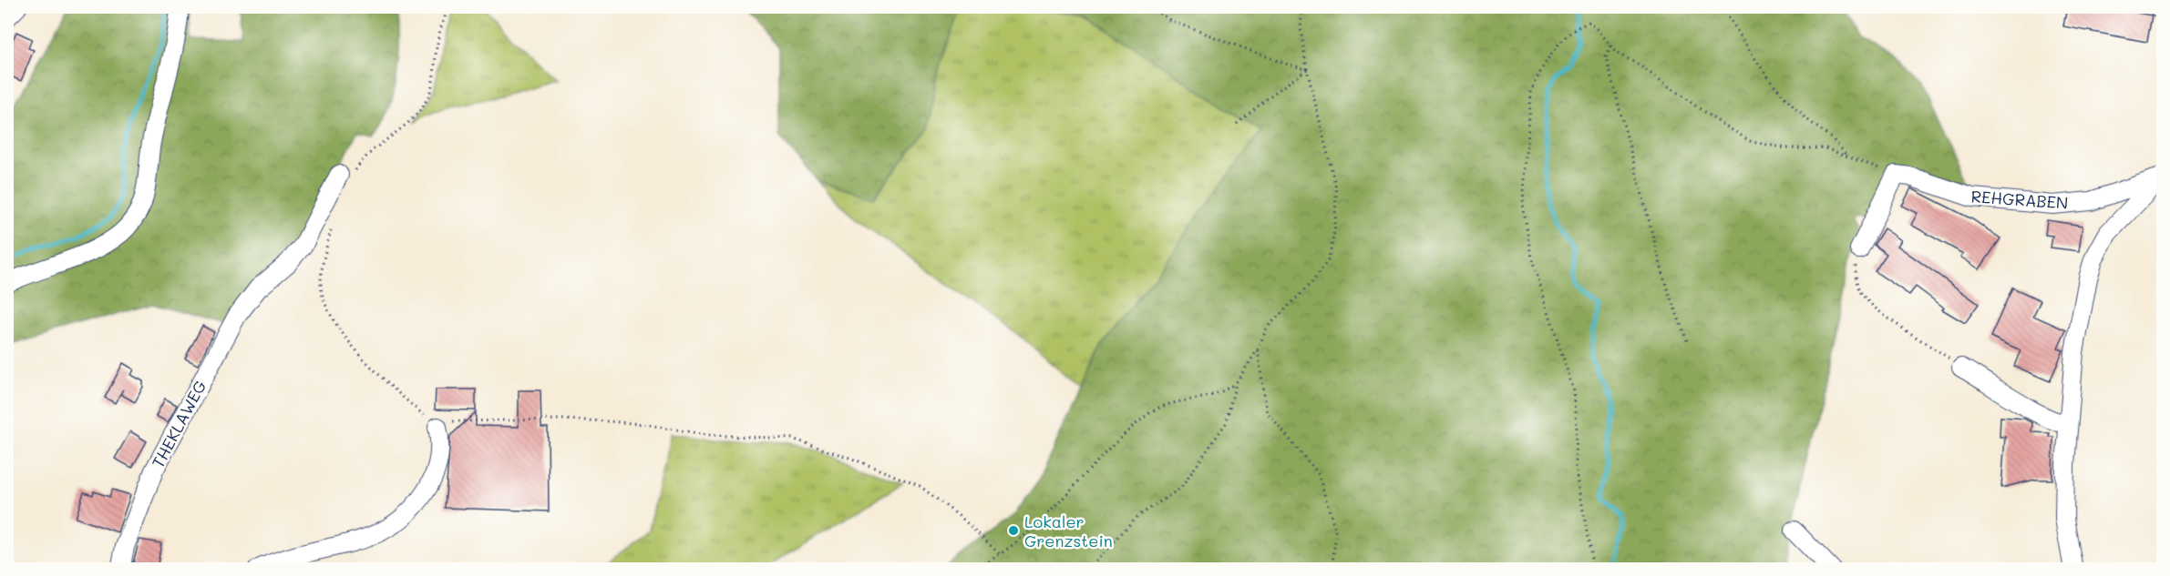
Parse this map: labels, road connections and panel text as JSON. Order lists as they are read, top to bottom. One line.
{"streets":{"street":["REHGRABEN","THEKLAWEG"]},"places":["Lokaler Grenzstein"]}
